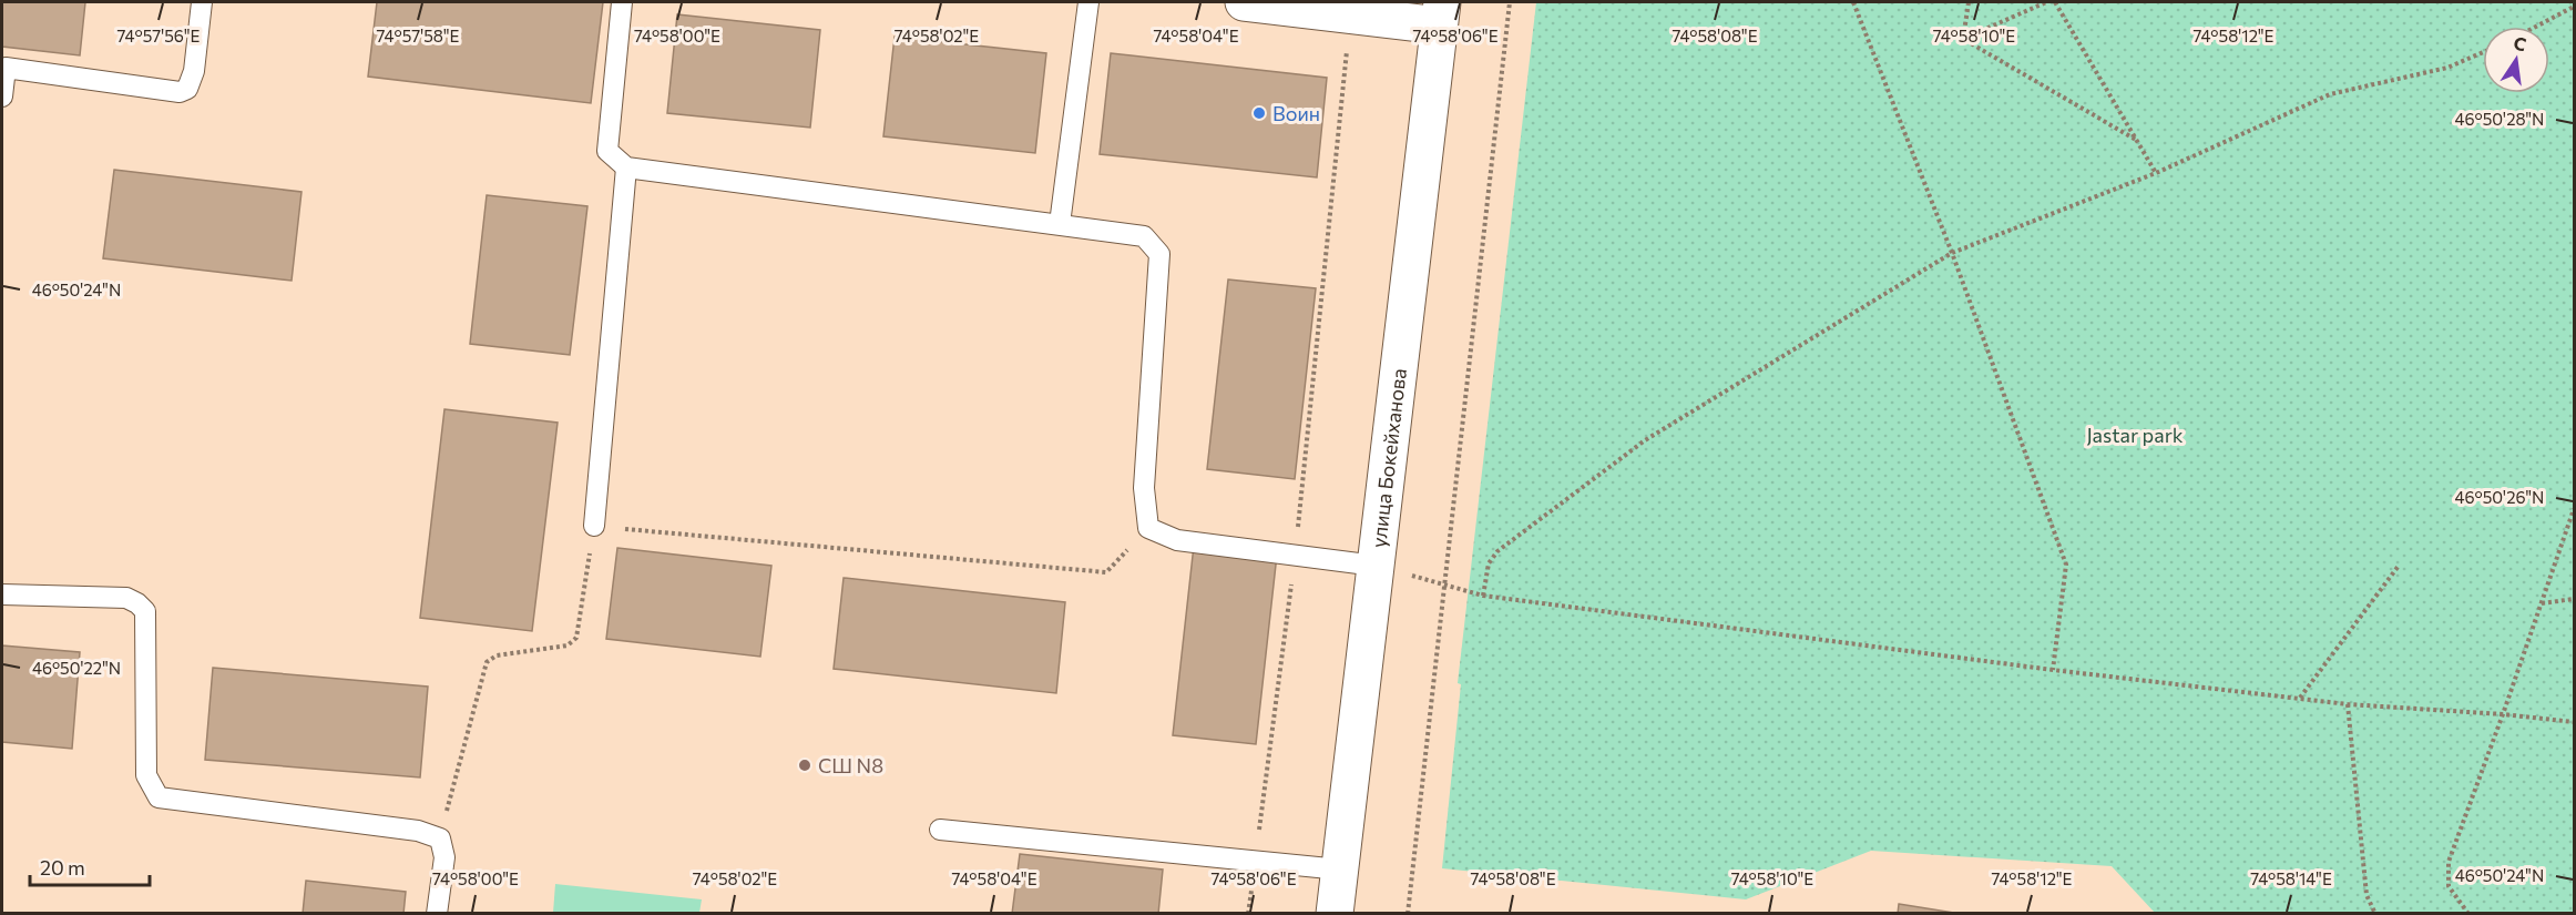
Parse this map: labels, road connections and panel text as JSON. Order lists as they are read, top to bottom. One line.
{"streets":{"street":["улица Бокейханова"]},"parks":["Jastar park"],"places":["Воин","СШ N8"],"scale_bar":"20 m","north":"top","coordinates":["74°57'58\"E","74°58'00\"E","74°58'02\"E","74°58'04\"E","74°58'06\"E","74°58'08\"E","74°58'10\"E","74°58'12\"E","74°57'56\"E","46°50'28\"N","46°50'24\"N","46°50'26\"N","46°50'22\"N","74°58'14\"E"]}
